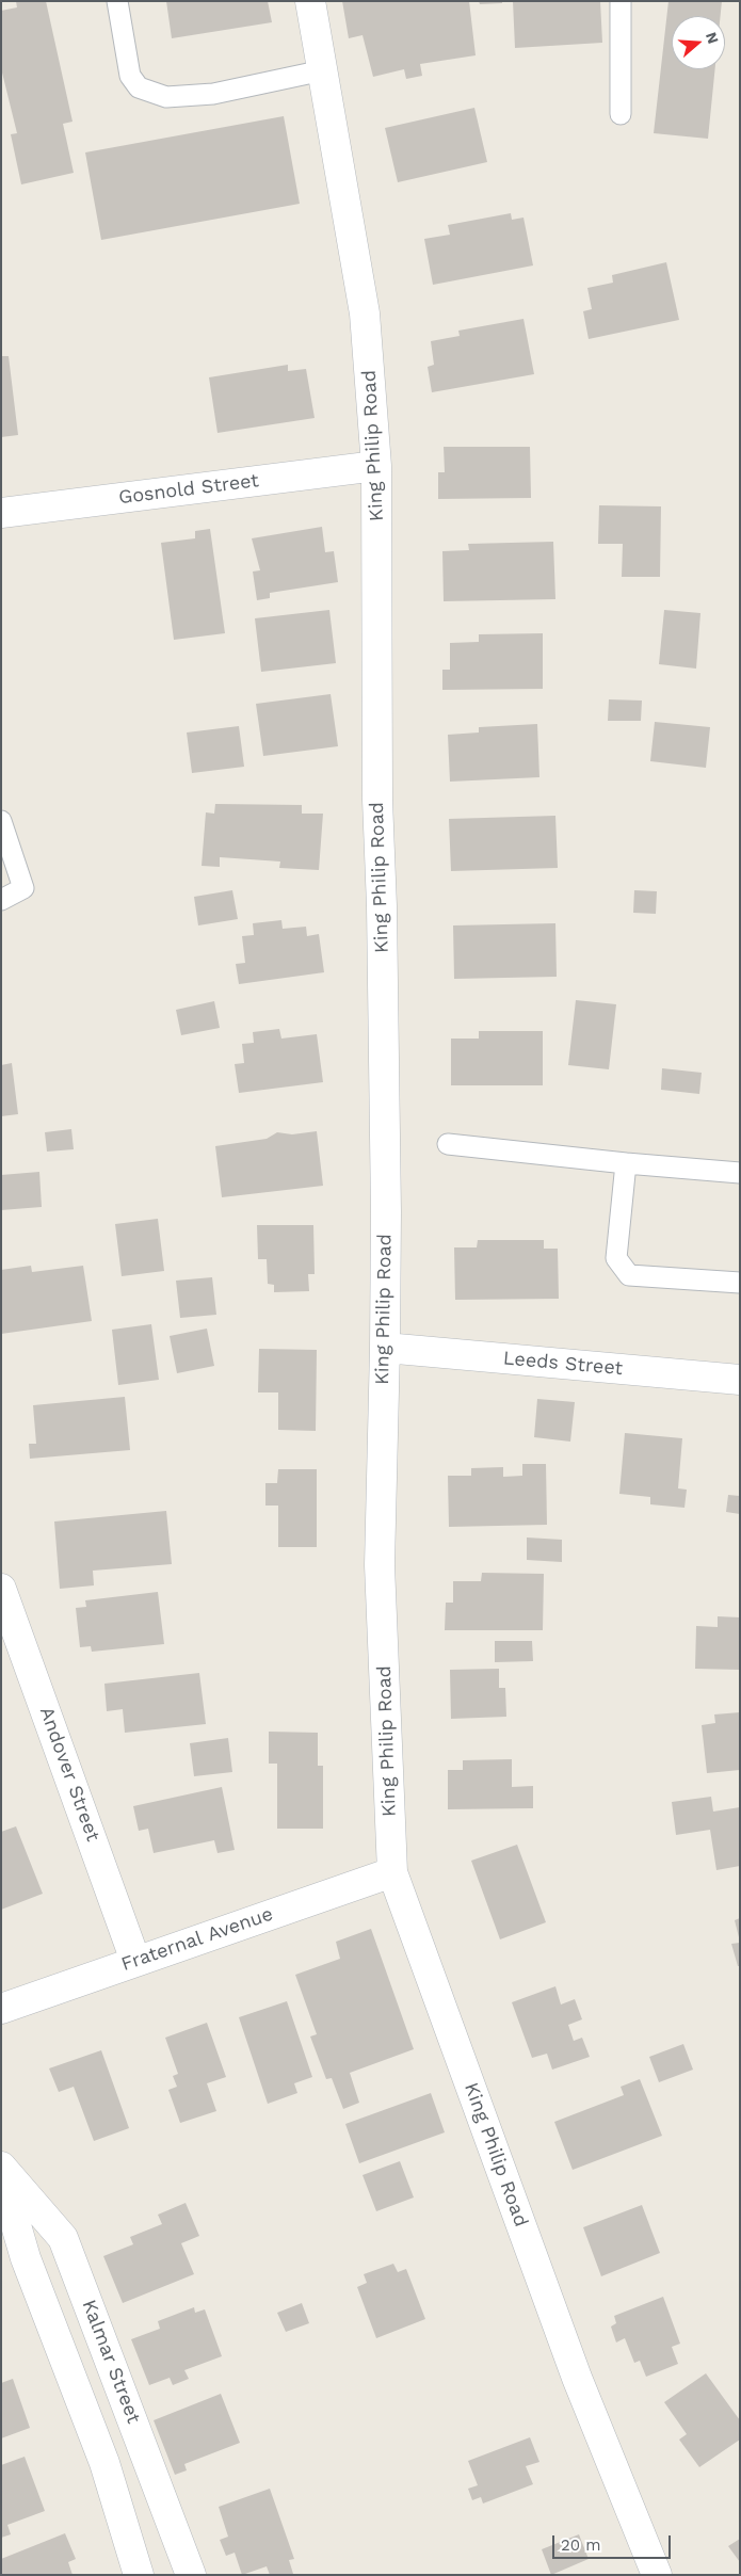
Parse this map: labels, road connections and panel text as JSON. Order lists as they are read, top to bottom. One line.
{"streets":{"street":["King Philip Road","Gosnold Street","Leeds Street","Andover Street","Fraternal Avenue","Kalmar Street"]},"crossings":[["King Philip Road","Gosnold Street"],["King Philip Road","Leeds Street"],["King Philip Road","Fraternal Avenue"],["Andover Street","Fraternal Avenue"]],"scale_bar":"20 m","north":"right"}
